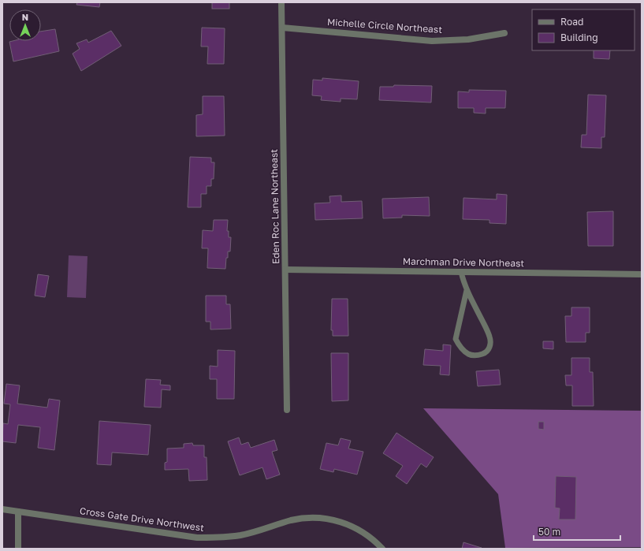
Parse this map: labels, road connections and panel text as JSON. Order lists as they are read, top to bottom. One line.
{"streets":{"street":["Michelle Circle Northeast","Eden Roc Lane Northeast","Marchman Drive Northeast","Cross Gate Drive Northwest"]},"crossings":[["Michelle Circle Northeast","Eden Roc Lane Northeast"],["Eden Roc Lane Northeast","Marchman Drive Northeast"]],"legend":["Road","Building"],"scale_bar":"50 m","north":"top"}
